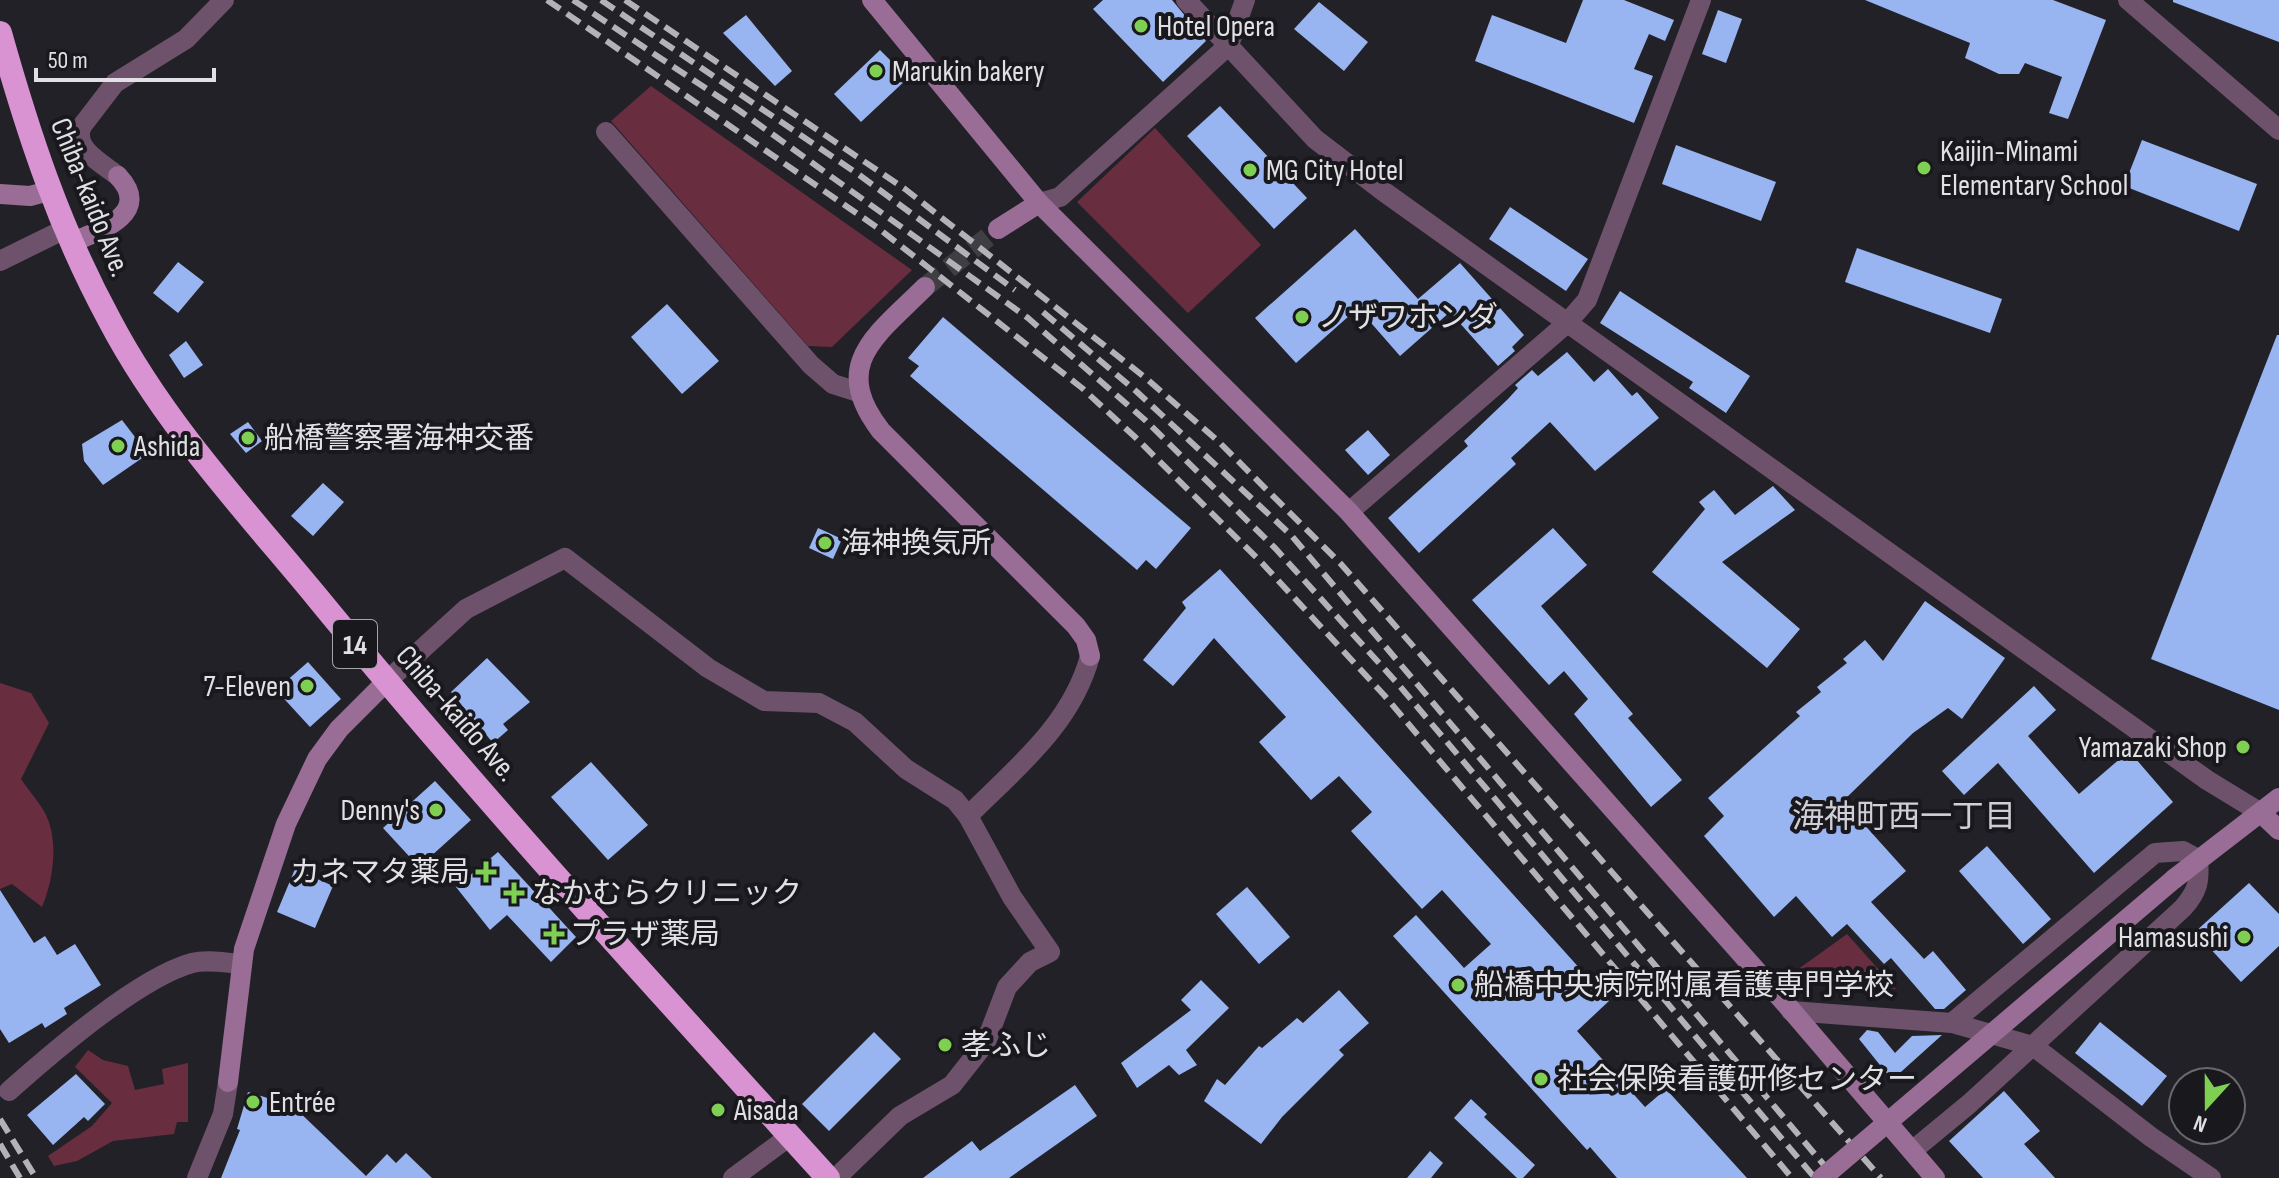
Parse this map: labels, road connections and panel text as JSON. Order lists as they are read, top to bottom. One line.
{"streets":{"highway":["Chiba-kaido Ave.","14"]},"districts":["海神町西一丁目"],"places":{"other":["Hotel Opera","Marukin bakery","Kaijin-Minami Elementary School","MG City Hotel","ノザワホンダ","船橋警察署海神交番","Ashida","海神換気所","7-Eleven","Yamazaki Shop","Denny's","Hamasushi","船橋中央病院附属看護専門学校","孝ふじ","社会保険看護研修センター","Entrée","Aisada"],"health":["カネマタ薬局","なかむらクリニック","プラザ薬局"]},"scale_bar":"50 m","north":"bottom"}
